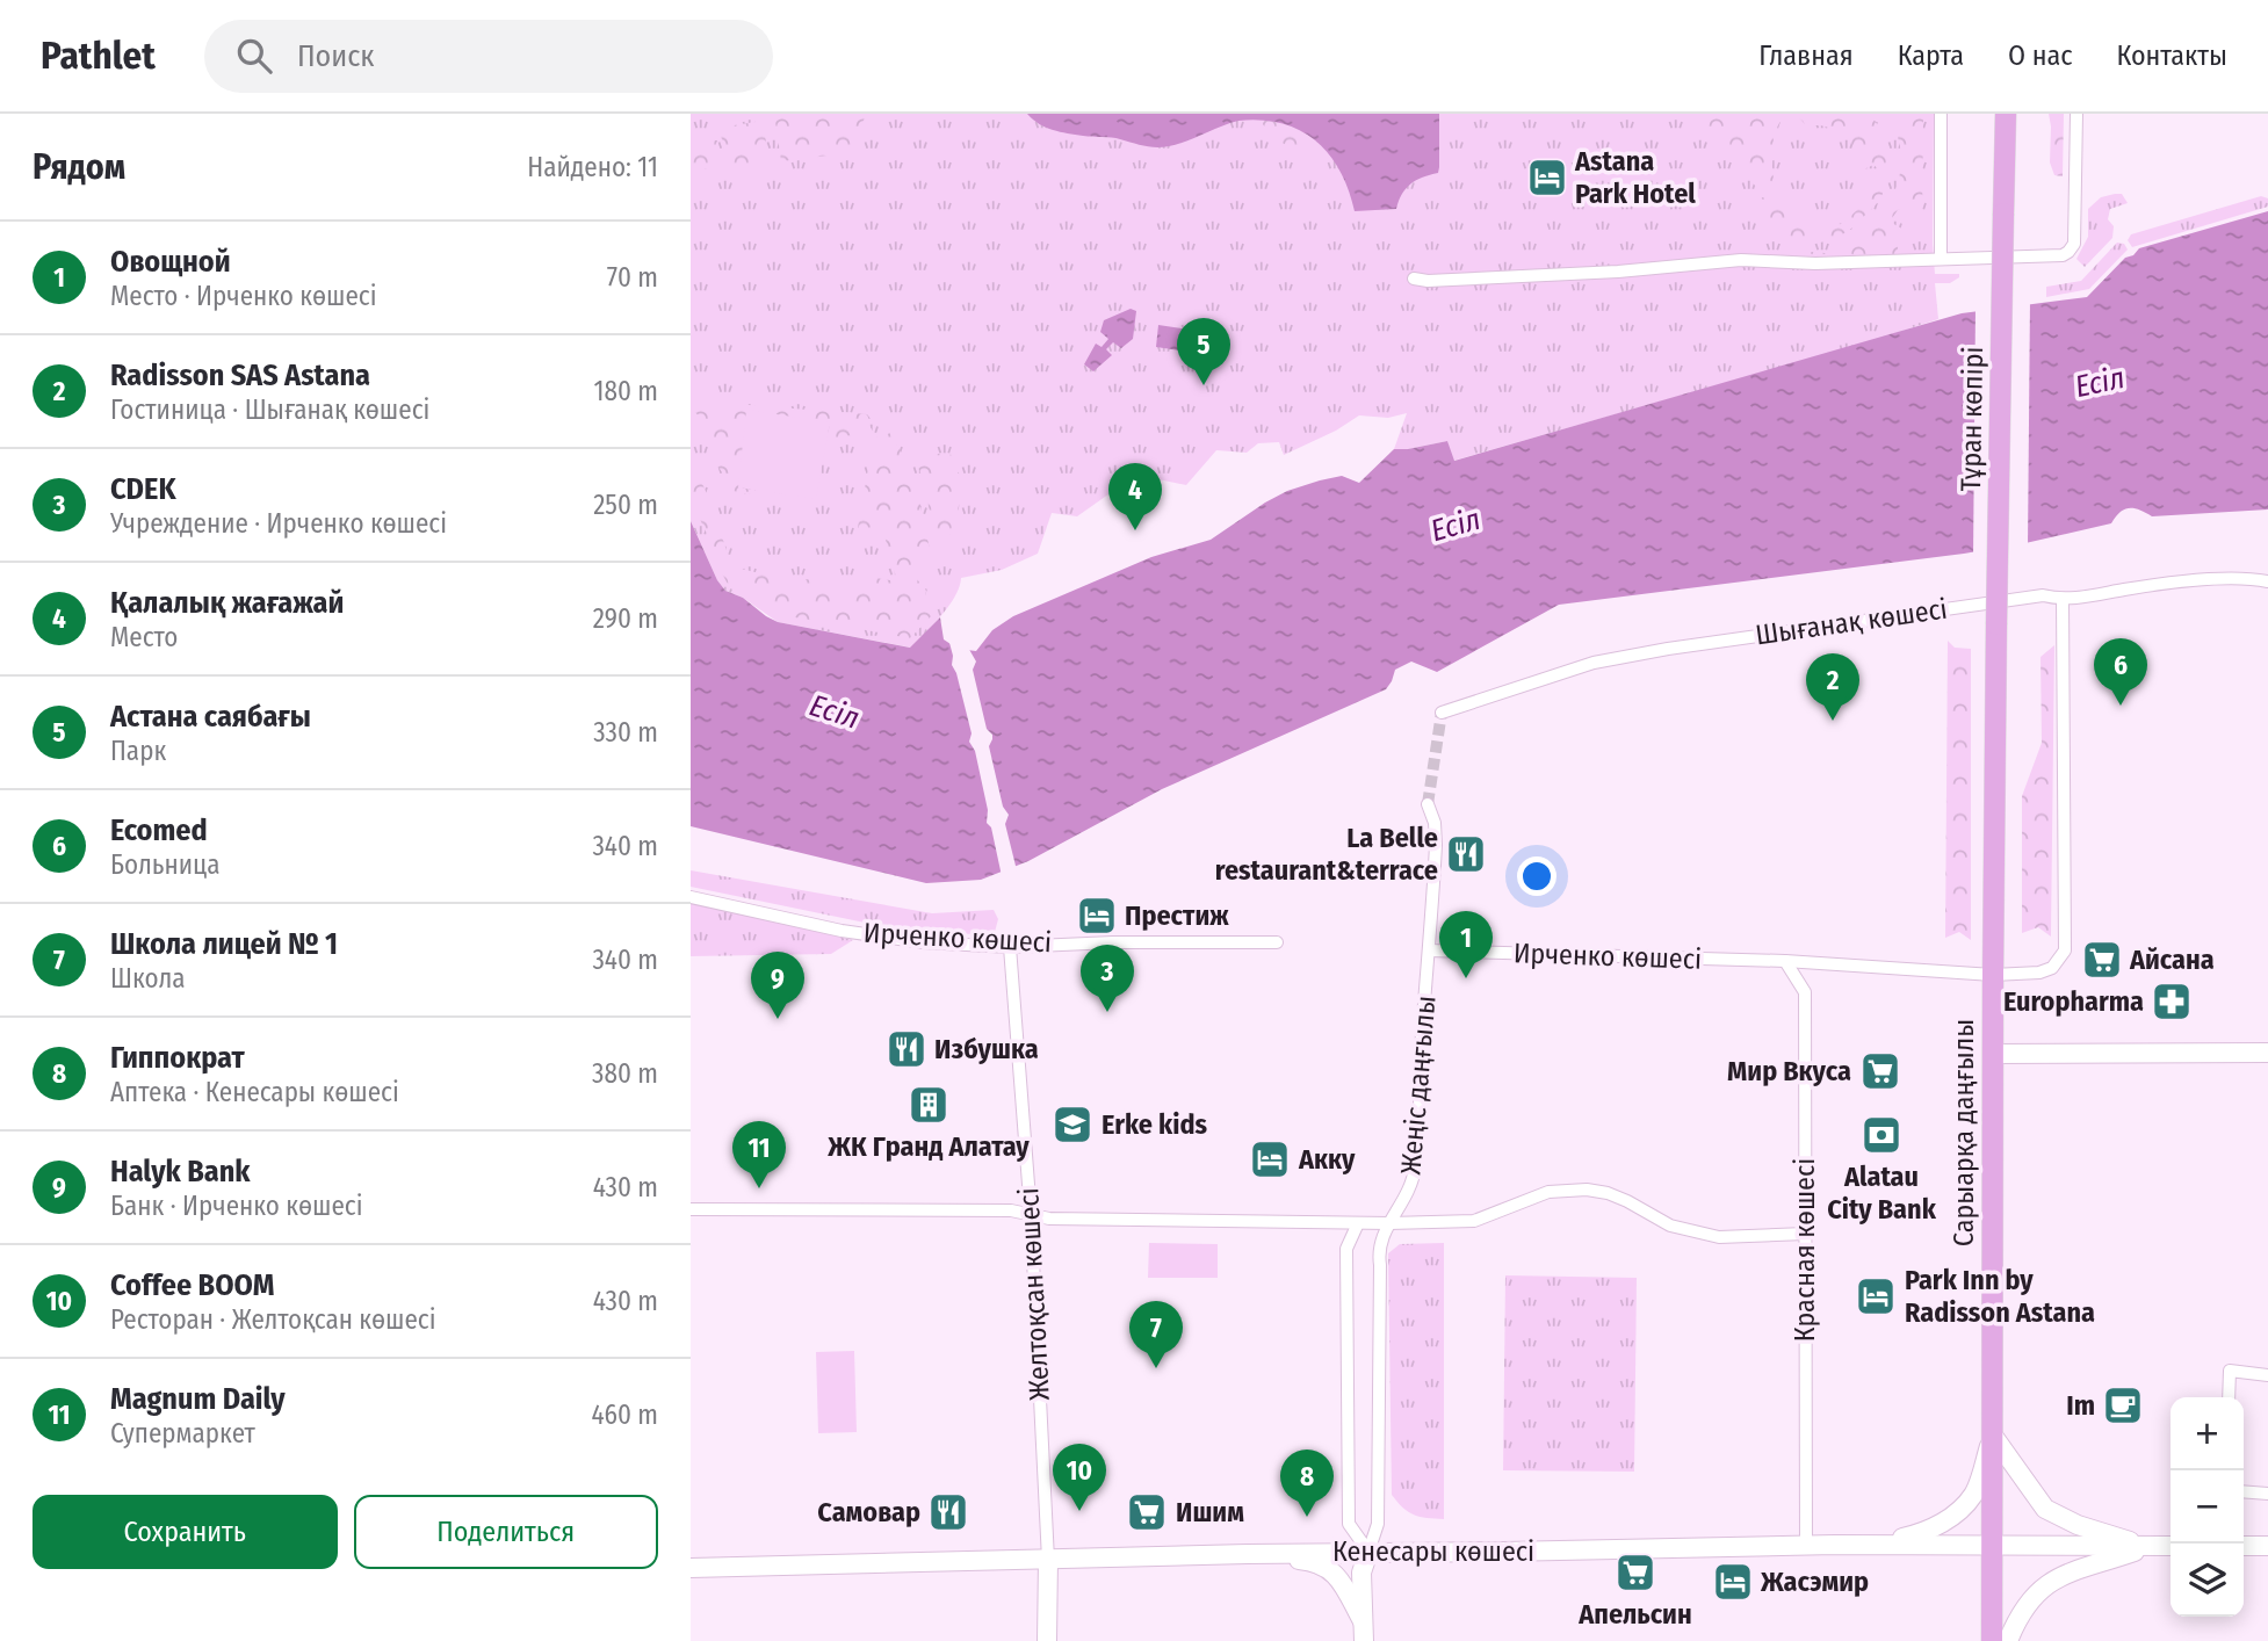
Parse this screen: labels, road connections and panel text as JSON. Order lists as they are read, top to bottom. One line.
{"streets":{"main road":["Тұран көпірі","Жеңіс даңғылы","Сарыарқа даңғылы","Желтоқсан көшесі","Кенесары көшесі"],"street":["Шығанақ көшесі","Ирченко көшесі","Красная көшесі"]},"crossings":[["Тұран көпірі","Сарыарқа даңғылы"],["Шығанақ көшесі","Ирченко көшесі"],["Ирченко көшесі","Жеңіс даңғылы"],["Ирченко көшесі","Сарыарқа даңғылы"],["Ирченко көшесі","Красная көшесі"],["Ирченко көшесі","Желтоқсан көшесі"],["Жеңіс даңғылы","Кенесары көшесі"],["Сарыарқа даңғылы","Кенесары көшесі"],["Красная көшесі","Кенесары көшесі"],["Желтоқсан көшесі","Кенесары көшесі"]],"water":["Есіл"],"places":{"hotel":["Astana Park Hotel","Престиж","Акку","Park Inn by Radisson Astana","Жасэмир"],"restaurant":["La Belle restaurant&terrace","Избушка","Самовар"],"supermarket":["Айсана","Мир Вкуса","Ишим","Апельсин"],"pharmacy":["Europharma"],"building":["ЖК Гранд Алатау"],"school or university":["Erke kids"],"bank":["Alatau City Bank"],"cafe":["Im"]},"page":{"header":"Pathlet","search":"Поиск","nav":["Главная","Карта","О нас","Контакты"],"heading":["Рядом","Найдено: 11"],"list":[{"mark":"1","name":"Овощной","note":"Место · Ирченко көшесі","value":"70 m"},{"mark":"2","name":"Radisson SAS Astana","note":"Гостиница · Шығанақ көшесі","value":"180 m"},{"mark":"3","name":"CDEK","note":"Учреждение · Ирченко көшесі","value":"250 m"},{"mark":"4","name":"Қалалық жағажай","note":"Место","value":"290 m"},{"mark":"5","name":"Астана саябағы","note":"Парк","value":"330 m"},{"mark":"6","name":"Ecomed","note":"Больница","value":"340 m"},{"mark":"7","name":"Школа лицей № 1","note":"Школа","value":"340 m"},{"mark":"8","name":"Гиппократ","note":"Аптека · Кенесары көшесі","value":"380 m"},{"mark":"9","name":"Halyk Bank","note":"Банк · Ирченко көшесі","value":"430 m"},{"mark":"10","name":"Coffee BOOM","note":"Ресторан · Желтоқсан көшесі","value":"430 m"},{"mark":"11","name":"Magnum Daily","note":"Супермаркет","value":"460 m"}],"pins":["5","4","6","2","1","3","9","11","7","10","8"],"map_buttons":["+","−"],"buttons":["Сохранить","Поделиться"]}}
